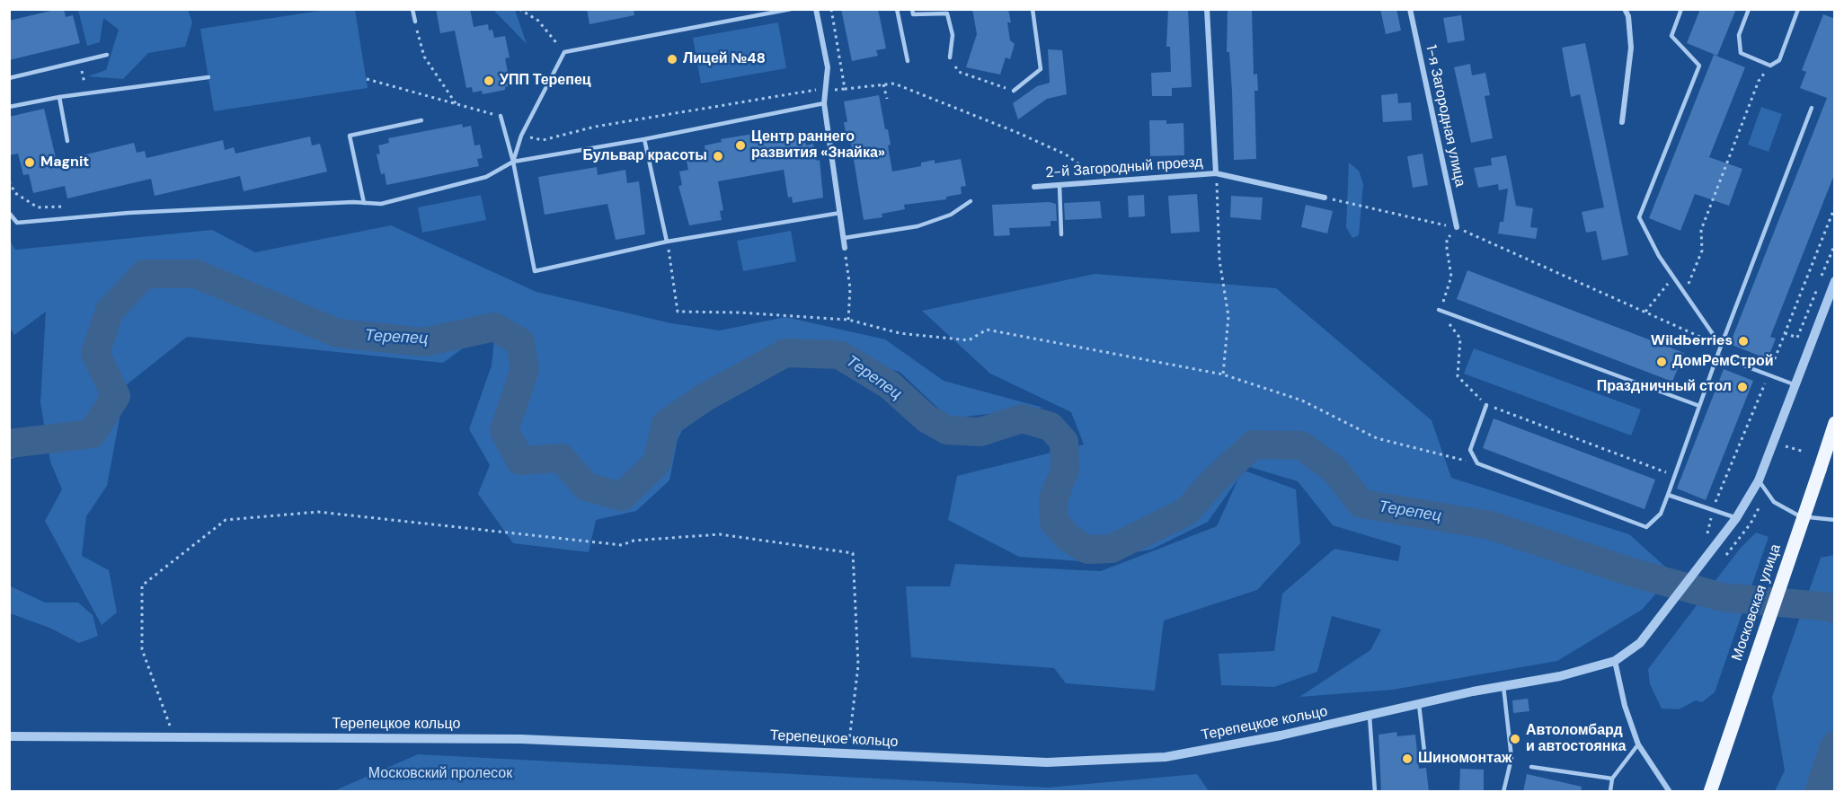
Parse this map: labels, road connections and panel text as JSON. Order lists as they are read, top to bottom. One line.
{"streets":{"main road":["Московская улица"],"street":["1-я Загородная улица","2-й Загородный проезд","Терепецкое кольцо"]},"water":["Терепец"],"parks":["Московский пролесок"],"places":["Лицей №48","УПП Терепец","Центр раннего развития «Знайка»","Бульвар красоты","Magnit","Wildberries","ДомРемСтрой","Праздничный стол","Автоломбард и автостоянка","Шиномонтаж"]}
